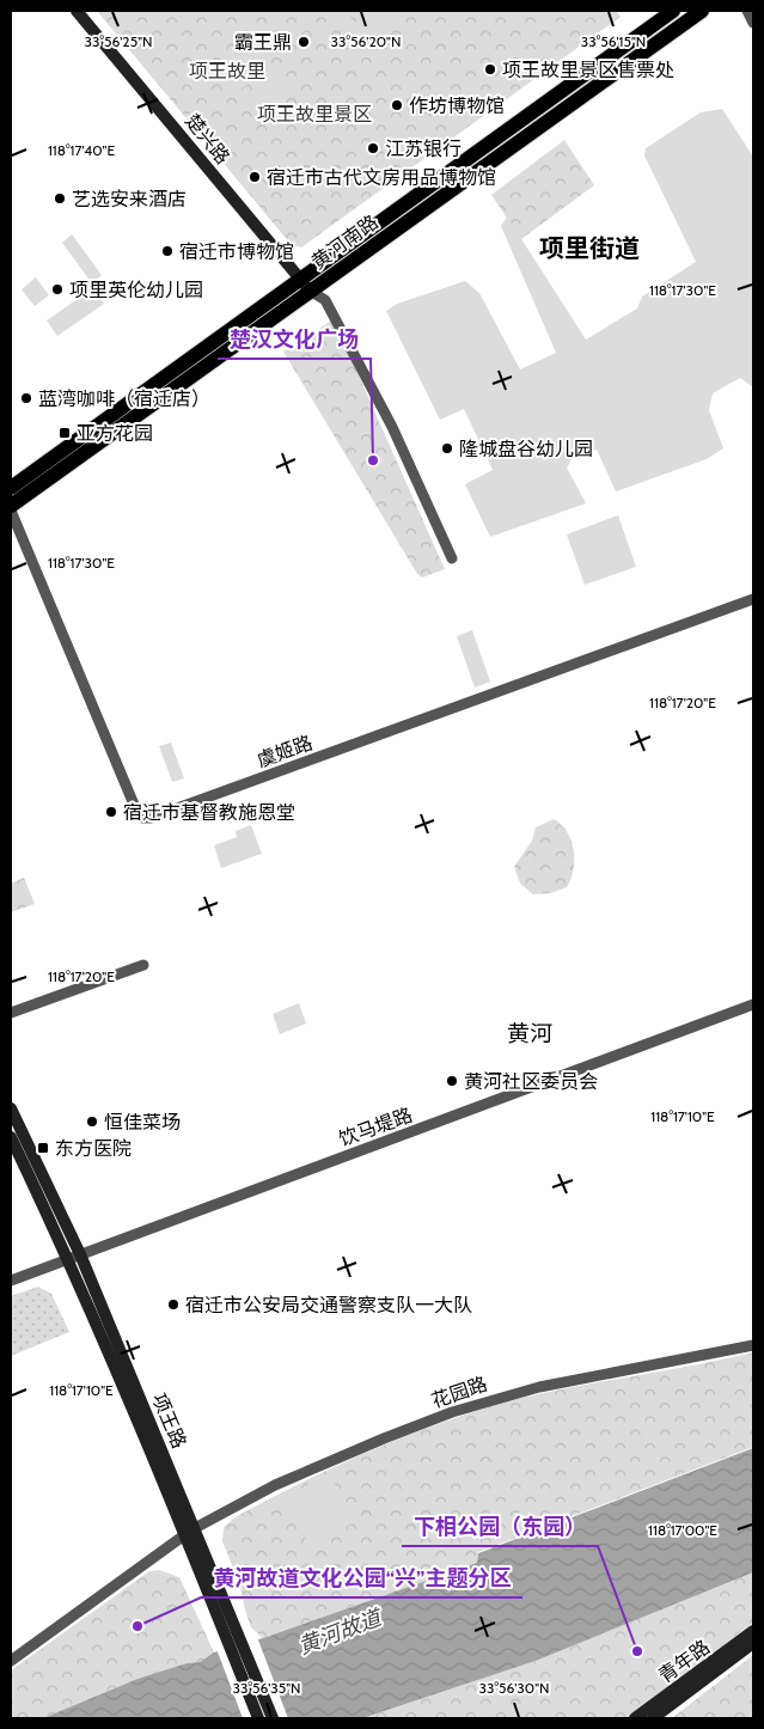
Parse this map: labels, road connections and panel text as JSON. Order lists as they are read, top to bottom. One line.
{"streets":{"main road":["楚兴路","黄河南路","项王路","青年路"],"street":["虞姬路","饮马堤路","花园路"]},"crossings":[["楚兴路","黄河南路"],["黄河南路","虞姬路"],["饮马堤路","项王路"],["花园路","项王路"]],"districts":["项里街道","黄河"],"water":["黄河故道"],"parks":["项王故里","项王故里景区"],"places":{"other":["霸王鼎","项王故里景区售票处","作坊博物馆","江苏银行","宿迁市古代文房用品博物馆","艺选安来酒店","宿迁市博物馆","项里英伦幼儿园","蓝湾咖啡（宿迁店）","隆城盘谷幼儿园","楚汉文化广场","宿迁市基督教施恩堂","黄河社区委员会","恒佳菜场","宿迁市公安局交通警察支队一大队","黄河故道文化公园“兴”主题分区","下相公园（东园）"],"transit":["亚方花园","东方医院"]},"coordinates":["33°56'15\"N","33°56'25\"N","33°56'20\"N","118°17'40\"E","118°17'30\"E","118°17'20\"E","118°17'10\"E","118°17'00\"E","33°56'35\"N","33°56'30\"N"]}
